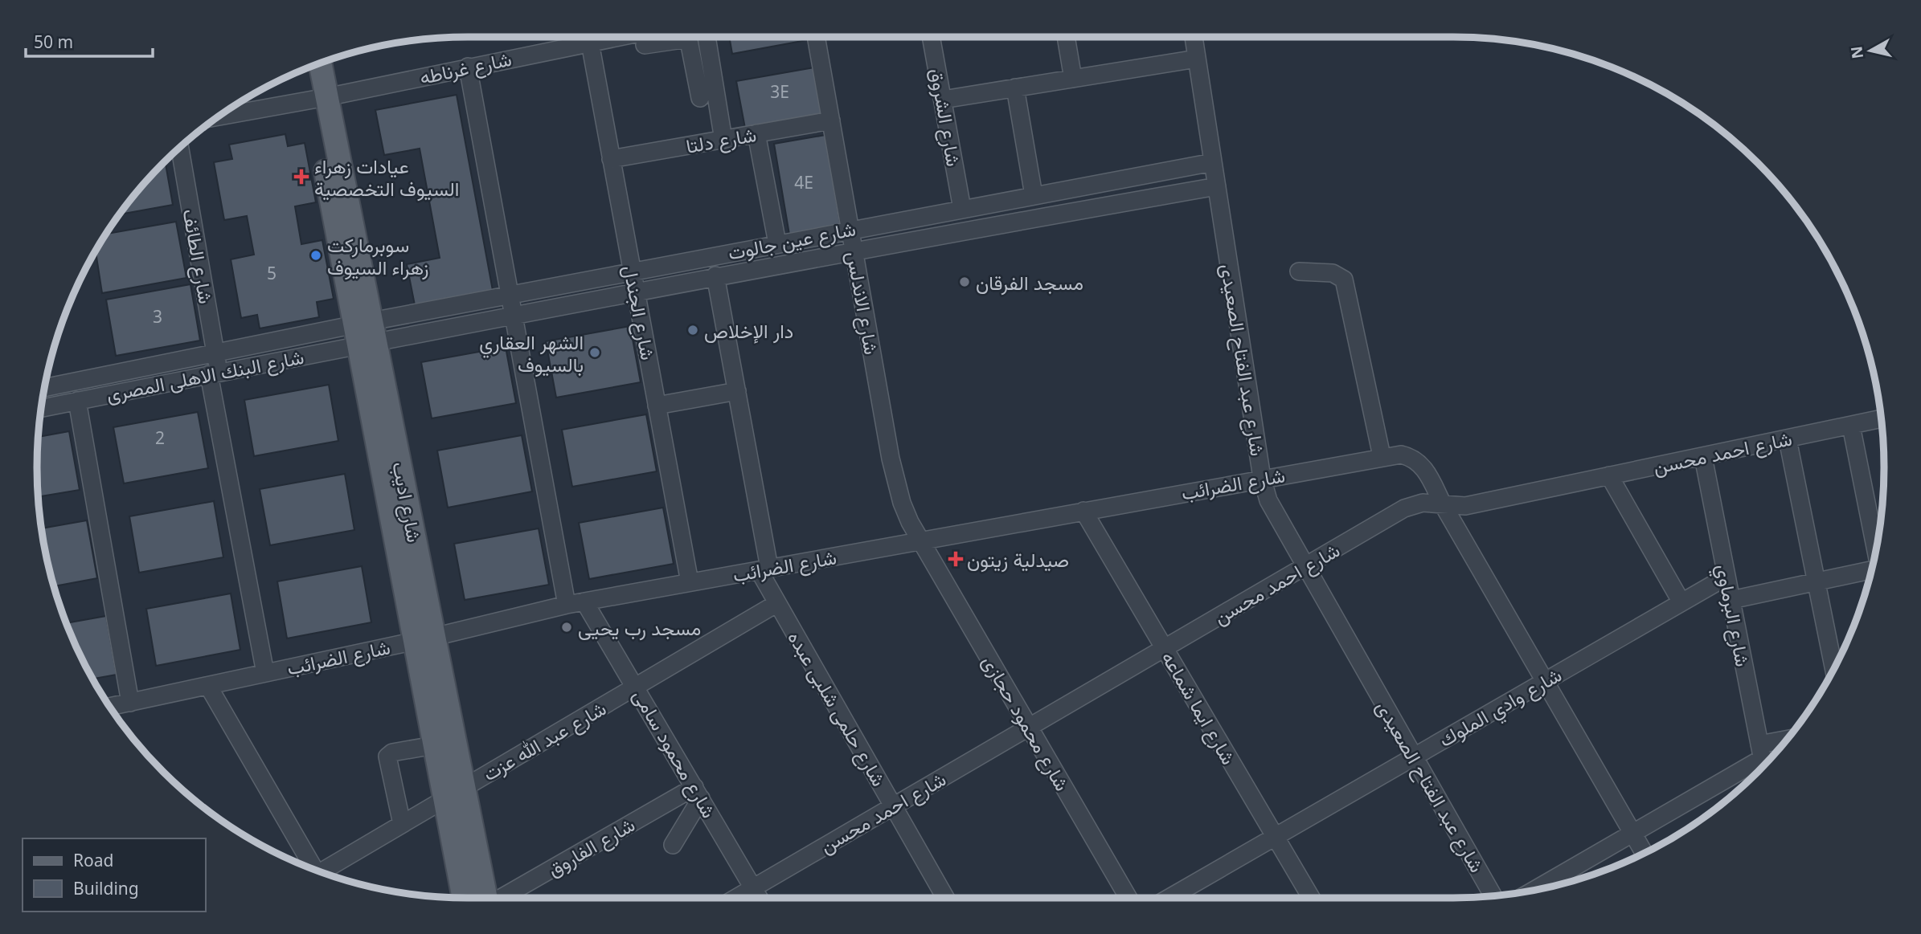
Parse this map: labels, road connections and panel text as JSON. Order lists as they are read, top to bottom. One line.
{"streets":{"main road":["شارع اديب"],"street":["شارع غرناطه","شارع الشروق","شارع دلتا","شارع عين جالوت","شارع الطائف","شارع الاندلس","شارع الجندل","شارع عبد الفتاح الصعيدى","شارع البنك الاهلى المصرى","شارع احمد محسن","شارع الضرائب","شارع البرماوي","شارع وادي الملوك","شارع ايما شماعه","شارع حلمى شلبى عبده","شارع محمود حجازى","شارع عبد الله عزت","شارع محمود سامى","شارع الفاروق"]},"crossings":[["شارع غرناطه","شارع الجندل"],["شارع غرناطه","شارع اديب"],["شارع الشروق","شارع عين جالوت"],["شارع دلتا","شارع الاندلس"],["شارع دلتا","شارع الجندل"],["شارع عين جالوت","شارع الاندلس"],["شارع عين جالوت","شارع الجندل"],["شارع عين جالوت","شارع عبد الفتاح الصعيدى"],["شارع عين جالوت","شارع البنك الاهلى المصرى"],["شارع عين جالوت","شارع اديب"],["شارع عين جالوت","شارع حلمى شلبى عبده"],["شارع الطائف","شارع البنك الاهلى المصرى"],["شارع الطائف","شارع الضرائب"],["شارع الاندلس","شارع الضرائب"],["شارع الاندلس","شارع محمود حجازى"],["شارع الجندل","شارع الضرائب"],["شارع عبد الفتاح الصعيدى","شارع احمد محسن"],["شارع عبد الفتاح الصعيدى","شارع الضرائب"],["شارع عبد الفتاح الصعيدى","شارع وادي الملوك"],["شارع البنك الاهلى المصرى","شارع اديب"],["شارع احمد محسن","شارع الضرائب"],["شارع احمد محسن","شارع البرماوي"],["شارع احمد محسن","شارع ايما شماعه"],["شارع احمد محسن","شارع حلمى شلبى عبده"],["شارع احمد محسن","شارع محمود حجازى"],["شارع احمد محسن","شارع محمود سامى"],["شارع الضرائب","شارع اديب"],["شارع الضرائب","شارع وادي الملوك"],["شارع الضرائب","شارع ايما شماعه"],["شارع الضرائب","شارع حلمى شلبى عبده"],["شارع الضرائب","شارع محمود حجازى"],["شارع الضرائب","شارع محمود سامى"],["شارع اديب","شارع عبد الله عزت"],["شارع البرماوي","شارع وادي الملوك"],["شارع وادي الملوك","شارع ايما شماعه"],["شارع حلمى شلبى عبده","شارع عبد الله عزت"],["شارع عبد الله عزت","شارع محمود سامى"],["شارع محمود سامى","شارع الفاروق"]],"places":{"health":["عيادات زهراء السيوف التخصصية","صيدلية زيتون"],"other":["سوبرماركت زهراء السيوف","مسجد الفرقان","دار الإخلاص","الشهر العقاري بالسيوف","مسجد رب يحيى"]},"house_numbers":["3E","4E","5","3","2"],"legend":["Road","Building"],"scale_bar":"50 m","north":"left"}
